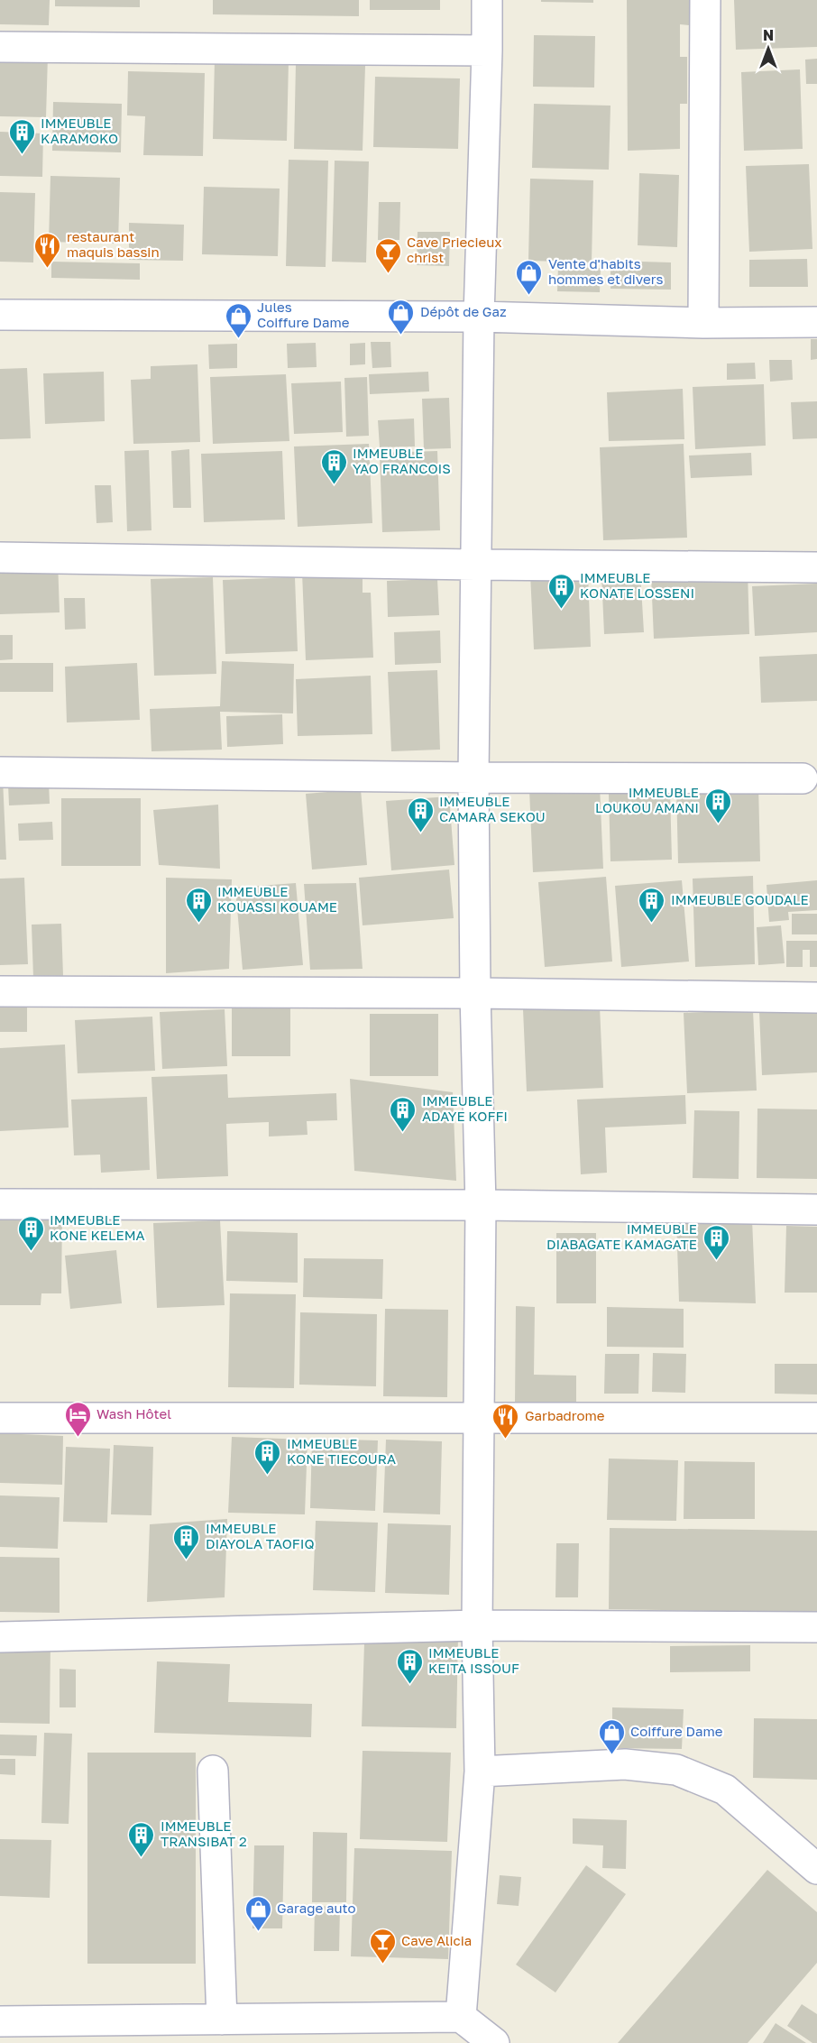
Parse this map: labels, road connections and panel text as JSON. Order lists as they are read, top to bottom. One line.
{"places":{"building":["IMMEUBLE KARAMOKO","IMMEUBLE YAO FRANCOIS","IMMEUBLE KONATE LOSSENI","IMMEUBLE LOUKOU AMANI","IMMEUBLE CAMARA SEKOU","IMMEUBLE KOUASSI KOUAME","IMMEUBLE GOUDALE","IMMEUBLE ADAYE KOFFI","IMMEUBLE KONE KELEMA","IMMEUBLE DIABAGATE KAMAGATE","IMMEUBLE KONE TIECOURA","IMMEUBLE DIAYOLA TAOFIQ","IMMEUBLE KEITA ISSOUF","IMMEUBLE TRANSIBAT 2"],"restaurant":["restaurant maquis bassin","Garbadrome"],"bar":["Cave Priecieux christ","Cave Alicia"],"shop":["Vente d'habits hommes et divers","Dépôt de Gaz","Jules Coiffure Dame","Coiffure Dame","Garage auto"],"hotel":["Wash Hôtel"]},"north":"top"}
